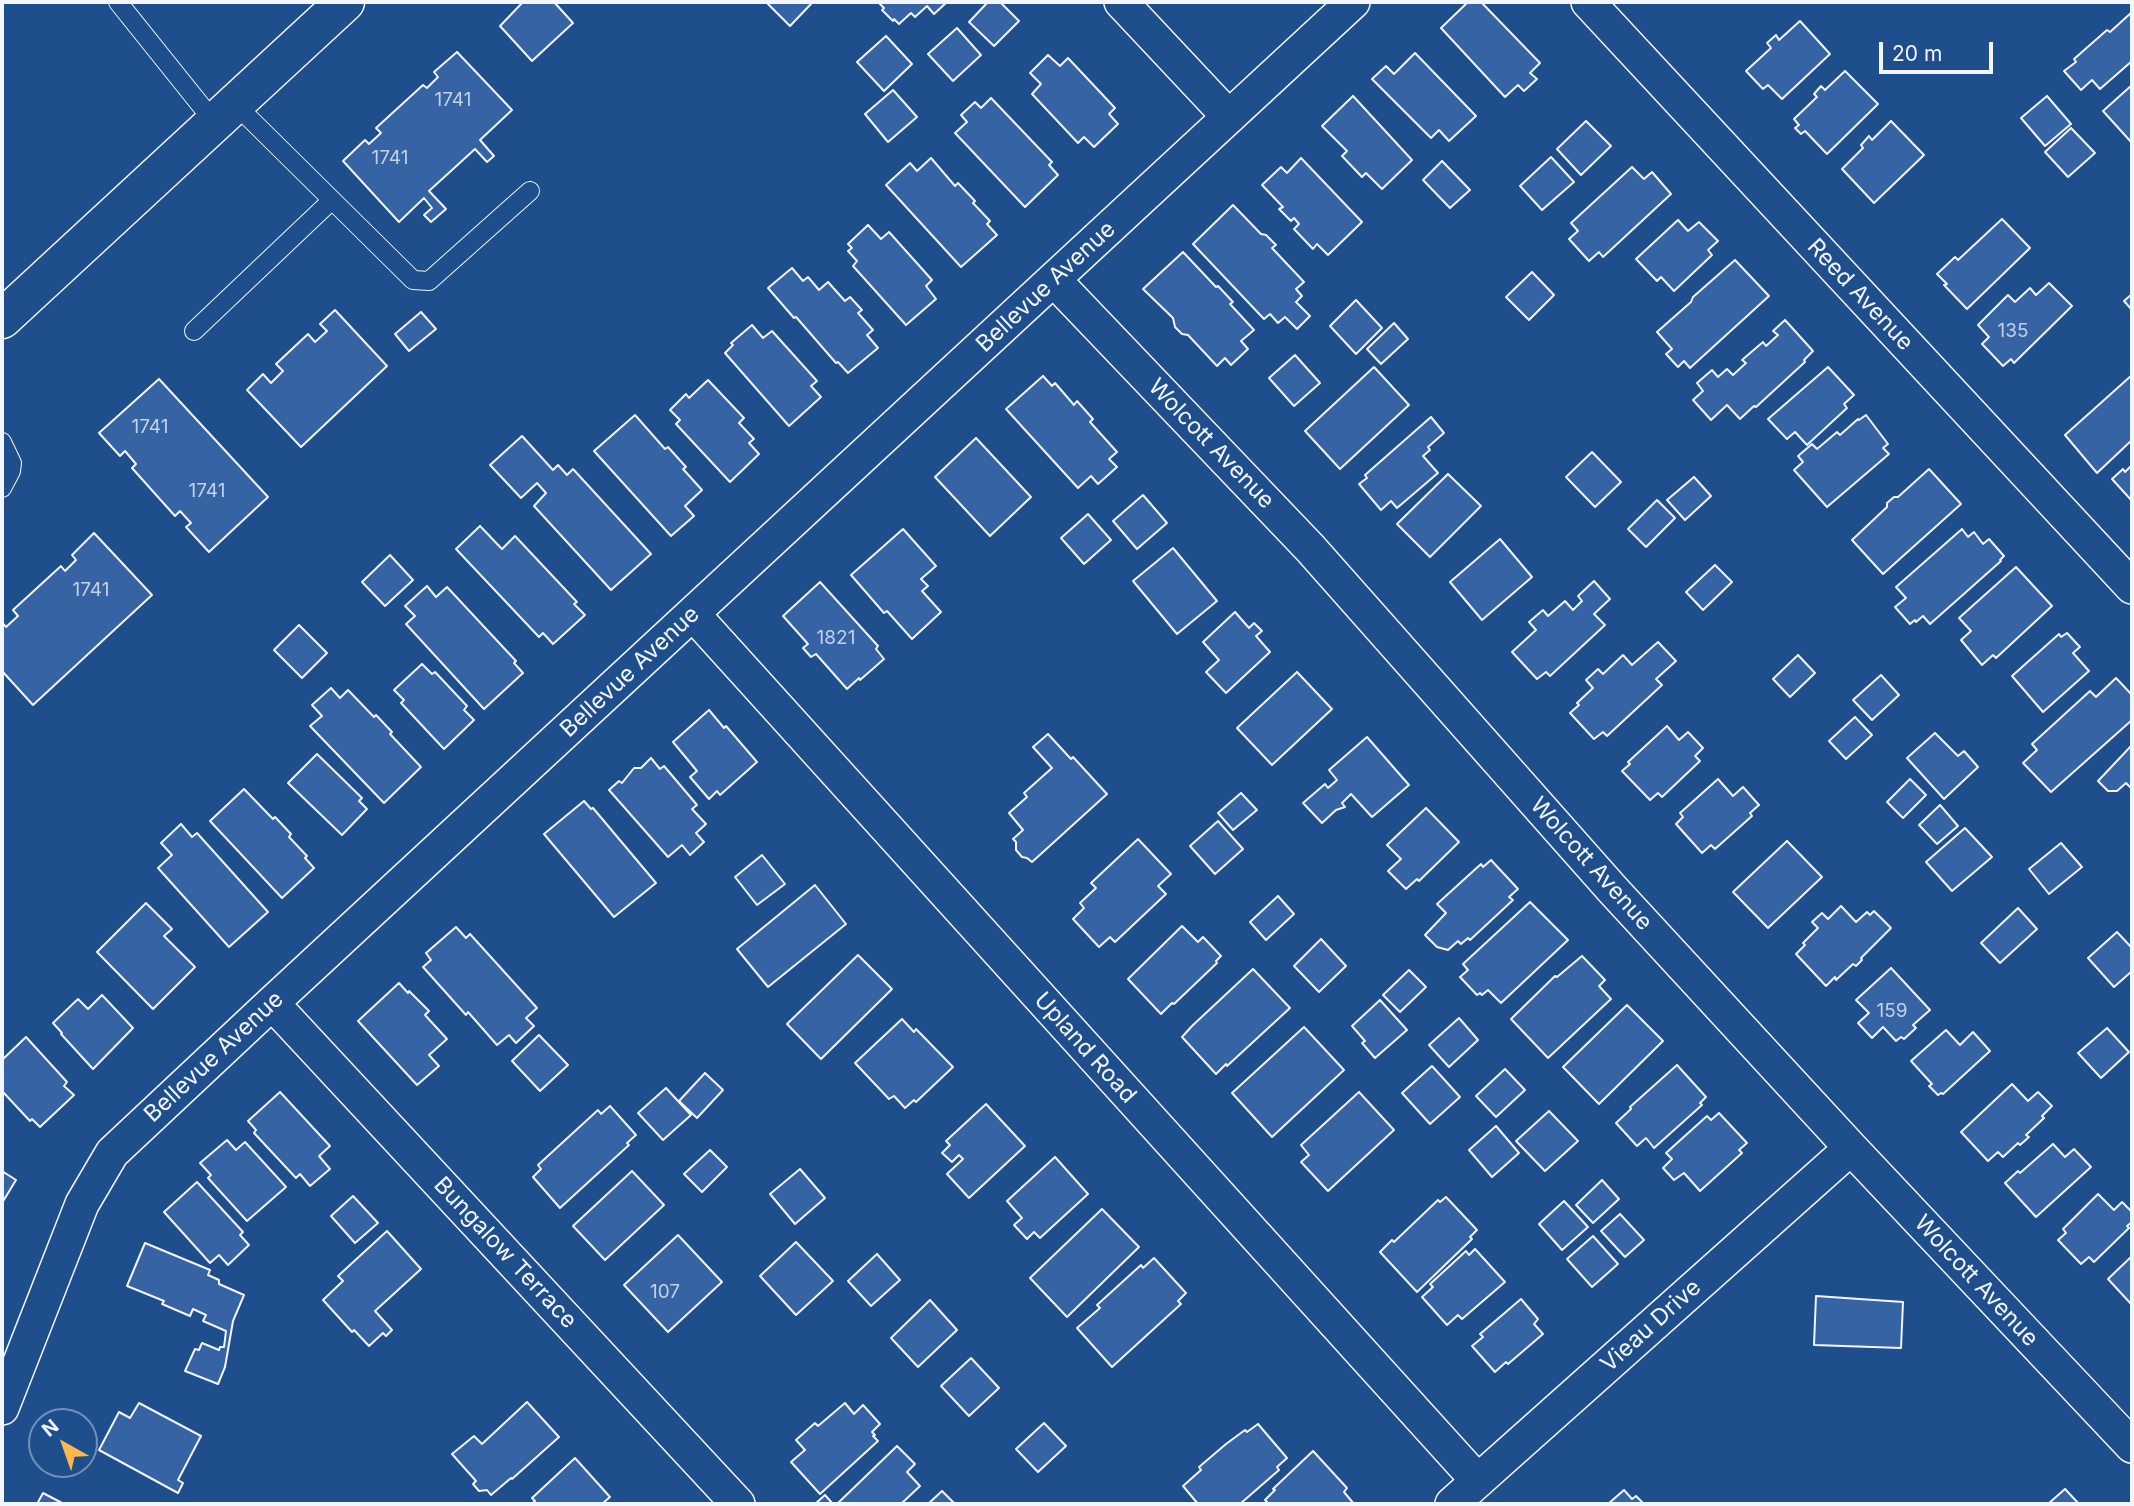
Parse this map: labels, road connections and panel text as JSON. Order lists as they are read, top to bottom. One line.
{"streets":{"street":["Bellevue Avenue","Reed Avenue","Wolcott Avenue","Upland Road","Bungalow Terrace","Vieau Drive"]},"crossings":[["Bellevue Avenue","Wolcott Avenue"],["Bellevue Avenue","Upland Road"],["Bellevue Avenue","Bungalow Terrace"],["Wolcott Avenue","Vieau Drive"],["Upland Road","Vieau Drive"]],"house_numbers":["1741","1741","135","1741","1741","1741","1821","159","107"],"scale_bar":"20 m","north":"top left"}
